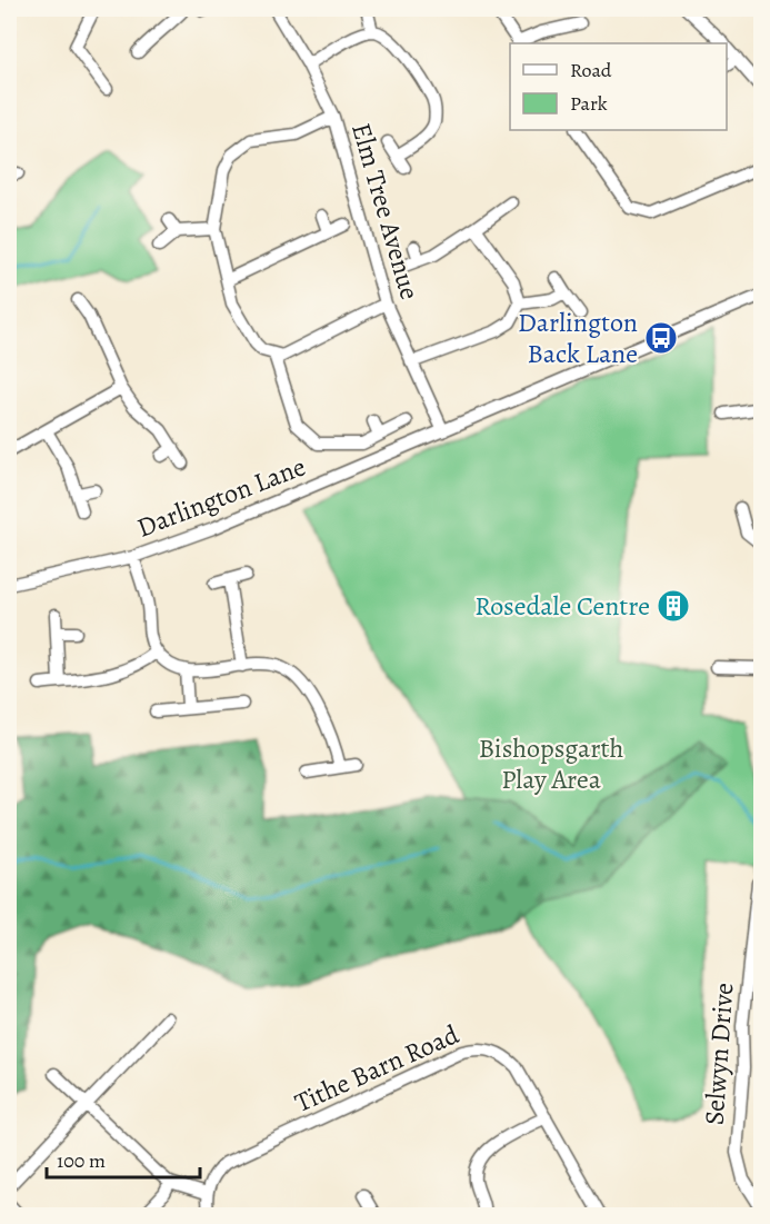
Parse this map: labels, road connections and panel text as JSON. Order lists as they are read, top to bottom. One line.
{"streets":{"street":["Elm Tree Avenue","Darlington Lane","Selwyn Drive","Tithe Barn Road"]},"crossings":[["Elm Tree Avenue","Darlington Lane"]],"parks":["Bishopsgarth Play Area"],"places":{"bus stop":["Darlington Back Lane"],"building":["Rosedale Centre"]},"legend":["Road","Park"],"scale_bar":"100 m"}
